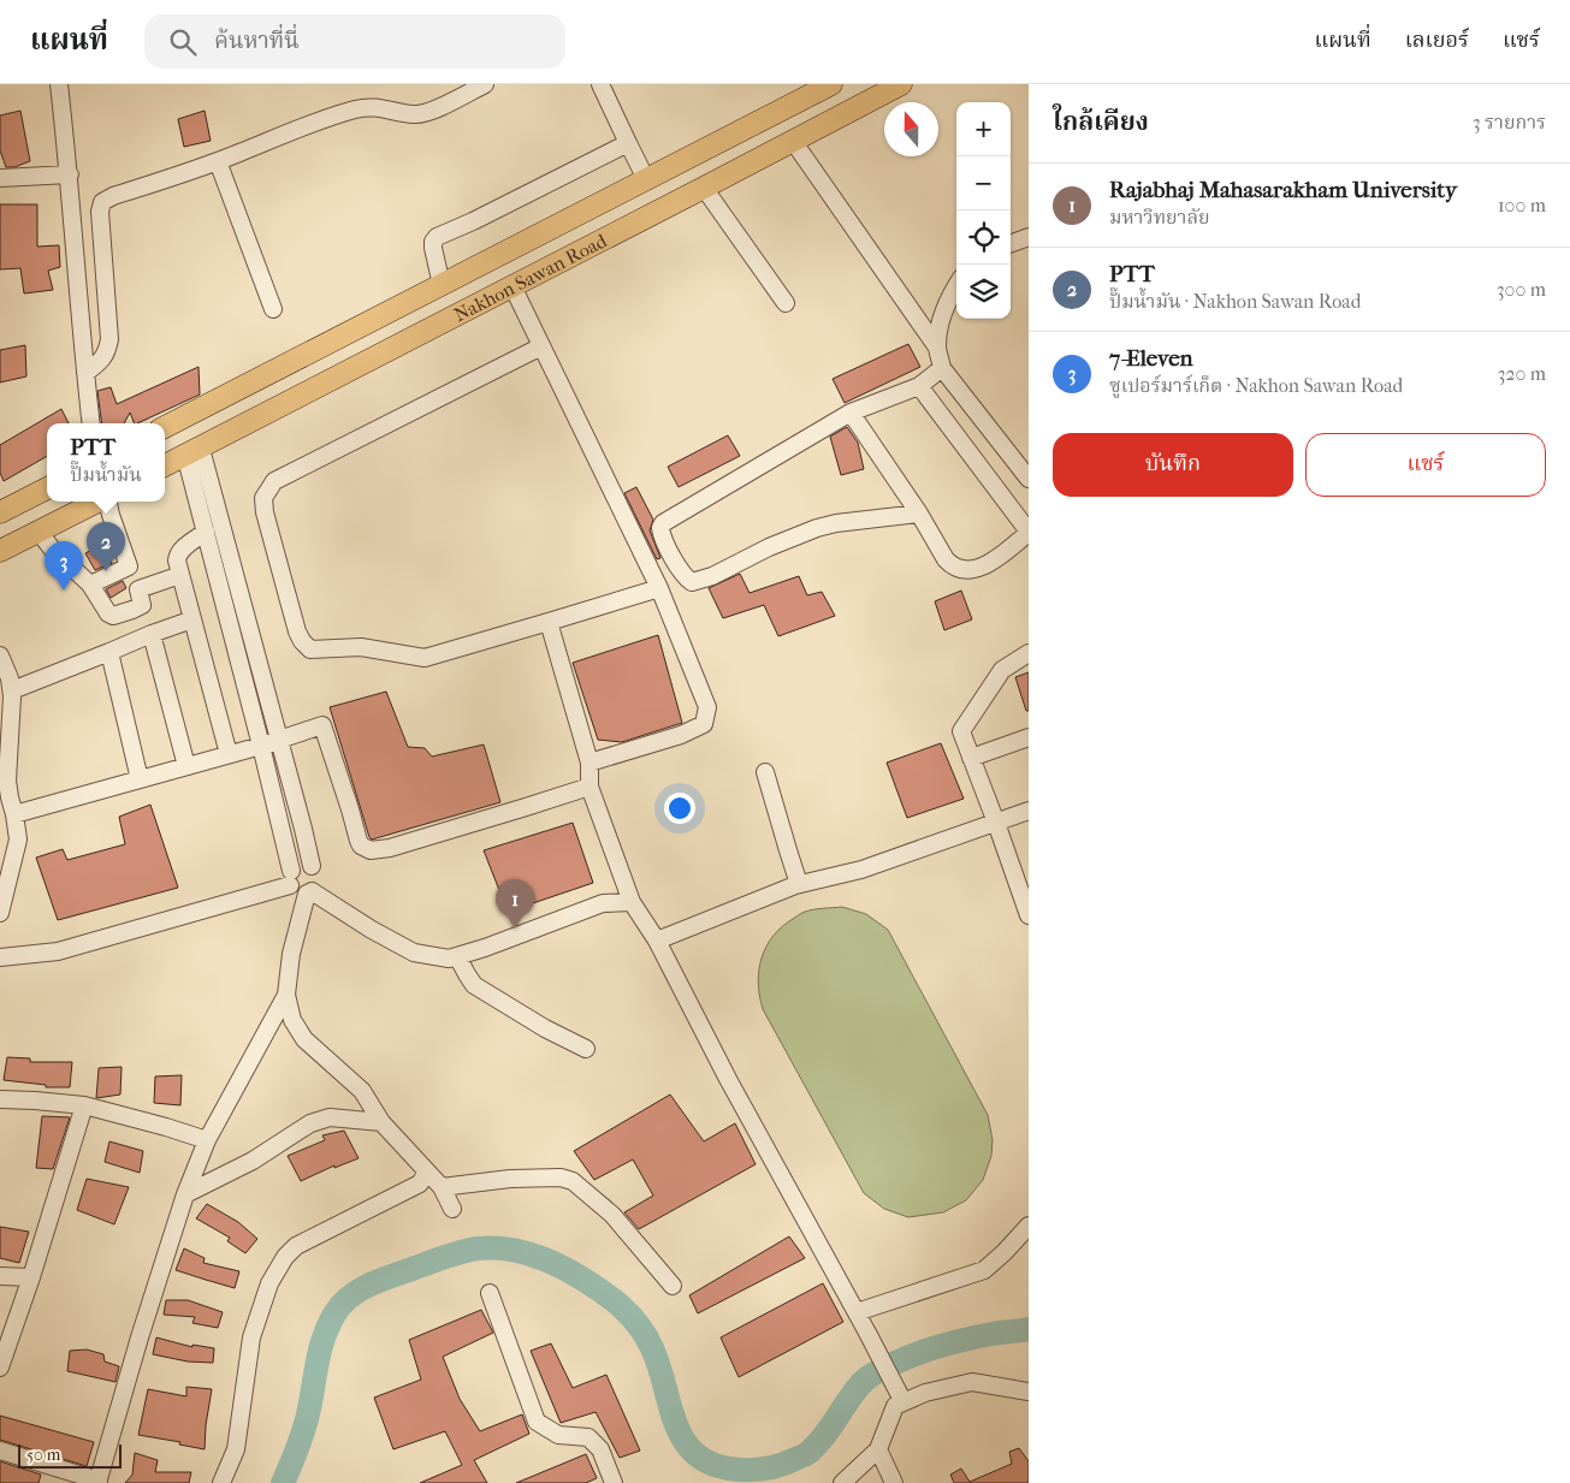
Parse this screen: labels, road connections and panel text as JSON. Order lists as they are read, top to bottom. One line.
{"streets":{"main road":["Nakhon Sawan Road"]},"scale_bar":"50 m","north":"top","page":{"header":"แผนที่","search":"ค้นหาที่นี่","nav":["แผนที่","เลเยอร์","แชร์"],"heading":["ใกล้เคียง","3 รายการ"],"map_buttons":["+","−"],"list":[{"mark":"1","name":"Rajabhaj Mahasarakham University","note":"มหาวิทยาลัย","value":"100 m"},{"mark":"2","name":"PTT","note":"ปั๊มน้ำมัน · Nakhon Sawan Road","value":"300 m"},{"mark":"3","name":"7-Eleven","note":"ซูเปอร์มาร์เก็ต · Nakhon Sawan Road","value":"320 m"}],"buttons":["บันทึก","แชร์"],"popup":["PTT","ปั๊มน้ำมัน"],"pins":["2","3","1"],"scale":"50 m"}}
